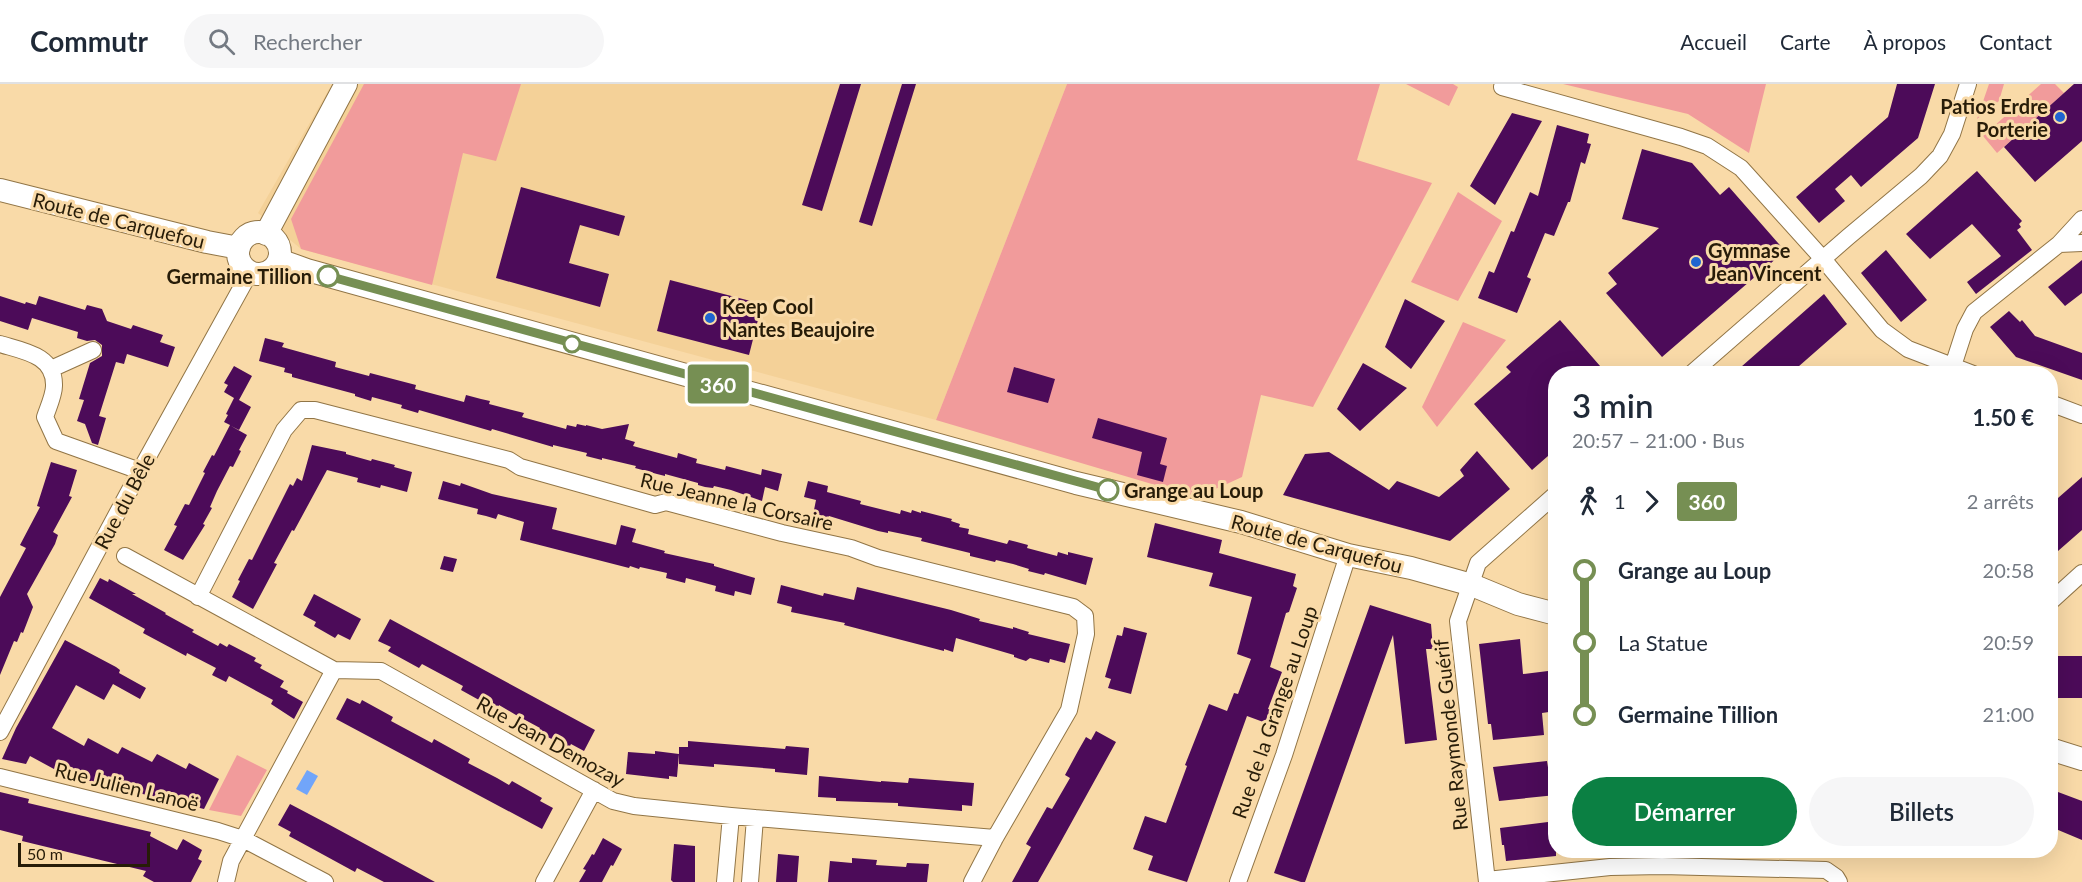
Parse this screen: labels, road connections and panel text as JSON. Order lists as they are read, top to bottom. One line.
{"streets":{"main road":["Route de Carquefou"],"street":["Rue du Bêle","Rue Jeanne la Corsaire","Rue de la Grange au Loup","Rue Raymonde Guérif","Rue Jean Demozay","Rue Julien Lanoë"]},"crossings":[["Route de Carquefou","Rue du Bêle"],["Route de Carquefou","Rue de la Grange au Loup"],["Route de Carquefou","Rue Raymonde Guérif"],["Rue Jeanne la Corsaire","Rue Jean Demozay"]],"places":["Patios Erdre Porterie","Gymnase Jean Vincent","Germaine Tillion","Keep Cool Nantes Beaujoire","Grange au Loup"],"lines":["bus line 360"],"scale_bar":"50 m","page":{"header":"Commutr","search":"Rechercher","nav":["Accueil","Carte","À propos","Contact"],"on_map":"360","heading":["3 min","20:57 – 21:00 · Bus","1.50 €"],"legs":["1","360","2 arrêts"],"list":[{"name":"Grange au Loup","value":"20:58"},{"name":"La Statue","value":"20:59"},{"name":"Germaine Tillion","value":"21:00"}],"buttons":["Démarrer","Billets"],"scale":"50 m"}}
